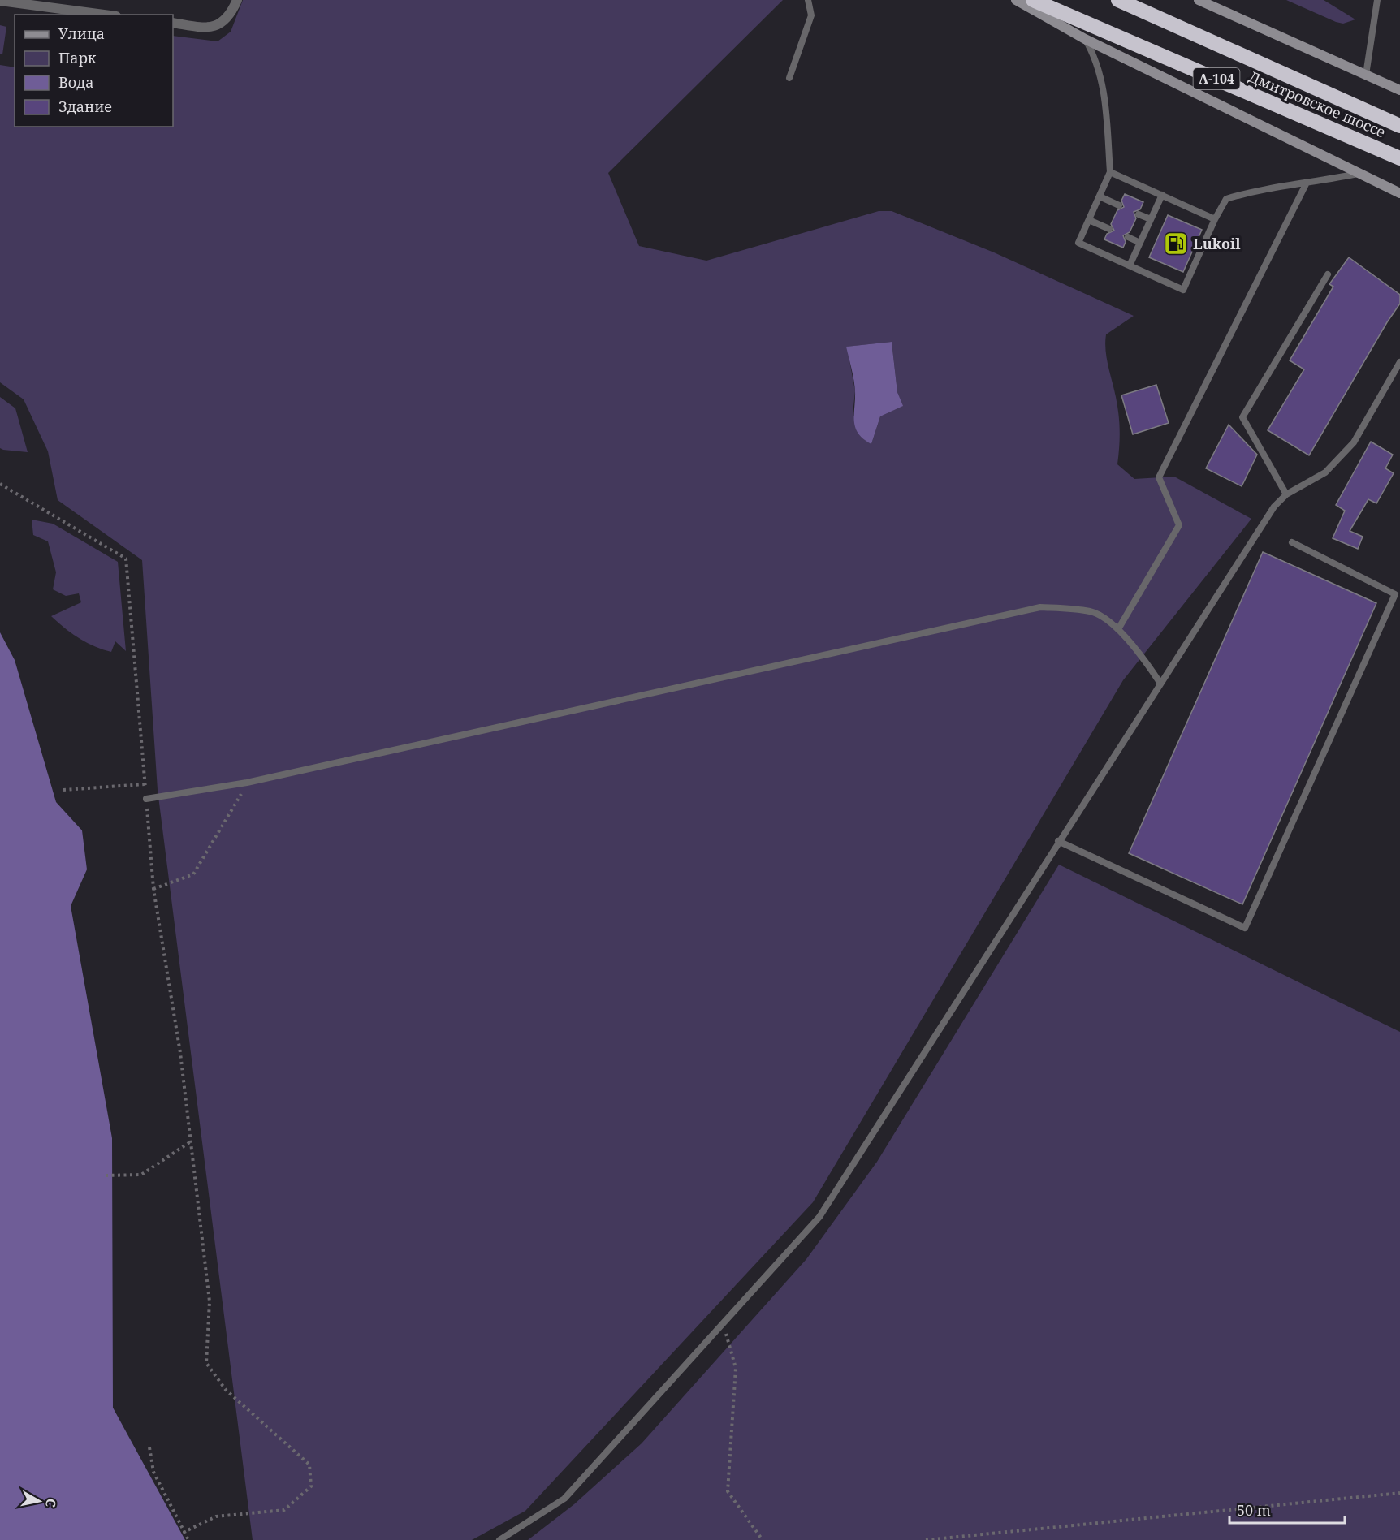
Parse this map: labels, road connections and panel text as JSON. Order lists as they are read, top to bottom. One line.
{"streets":{"highway":["А-104","Дмитровское шоссе"]},"places":{"fuel station":["Lukoil"]},"legend":["Улица","Парк","Вода","Здание"],"scale_bar":"50 m","north":"right"}
